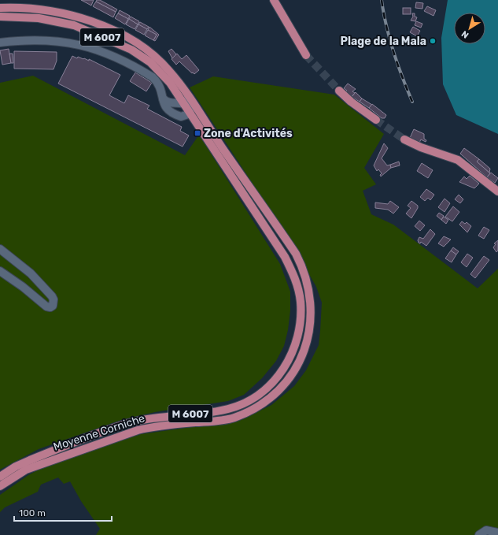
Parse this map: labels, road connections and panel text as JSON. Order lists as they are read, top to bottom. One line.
{"streets":{"main road":["M 6007","Moyenne Corniche"]},"crossings":[["M 6007","Moyenne Corniche"]],"places":{"other":["Plage de la Mala"],"transit":["Zone d'Activités"]},"scale_bar":"100 m","north":"bottom left"}
